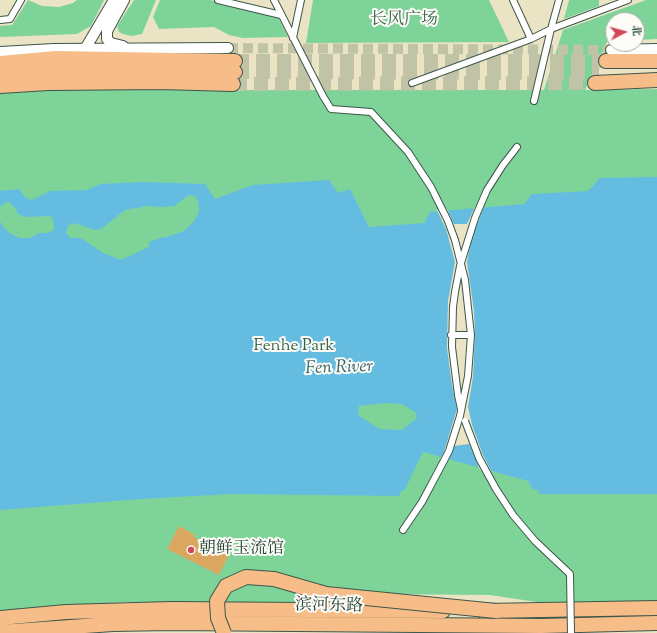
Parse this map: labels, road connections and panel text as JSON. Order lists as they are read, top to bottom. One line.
{"streets":{"highway":["滨河东路"]},"water":["Fen River"],"parks":["长风广场","Fenhe Park"],"places":["朝鲜玉流馆"],"north":"right"}
